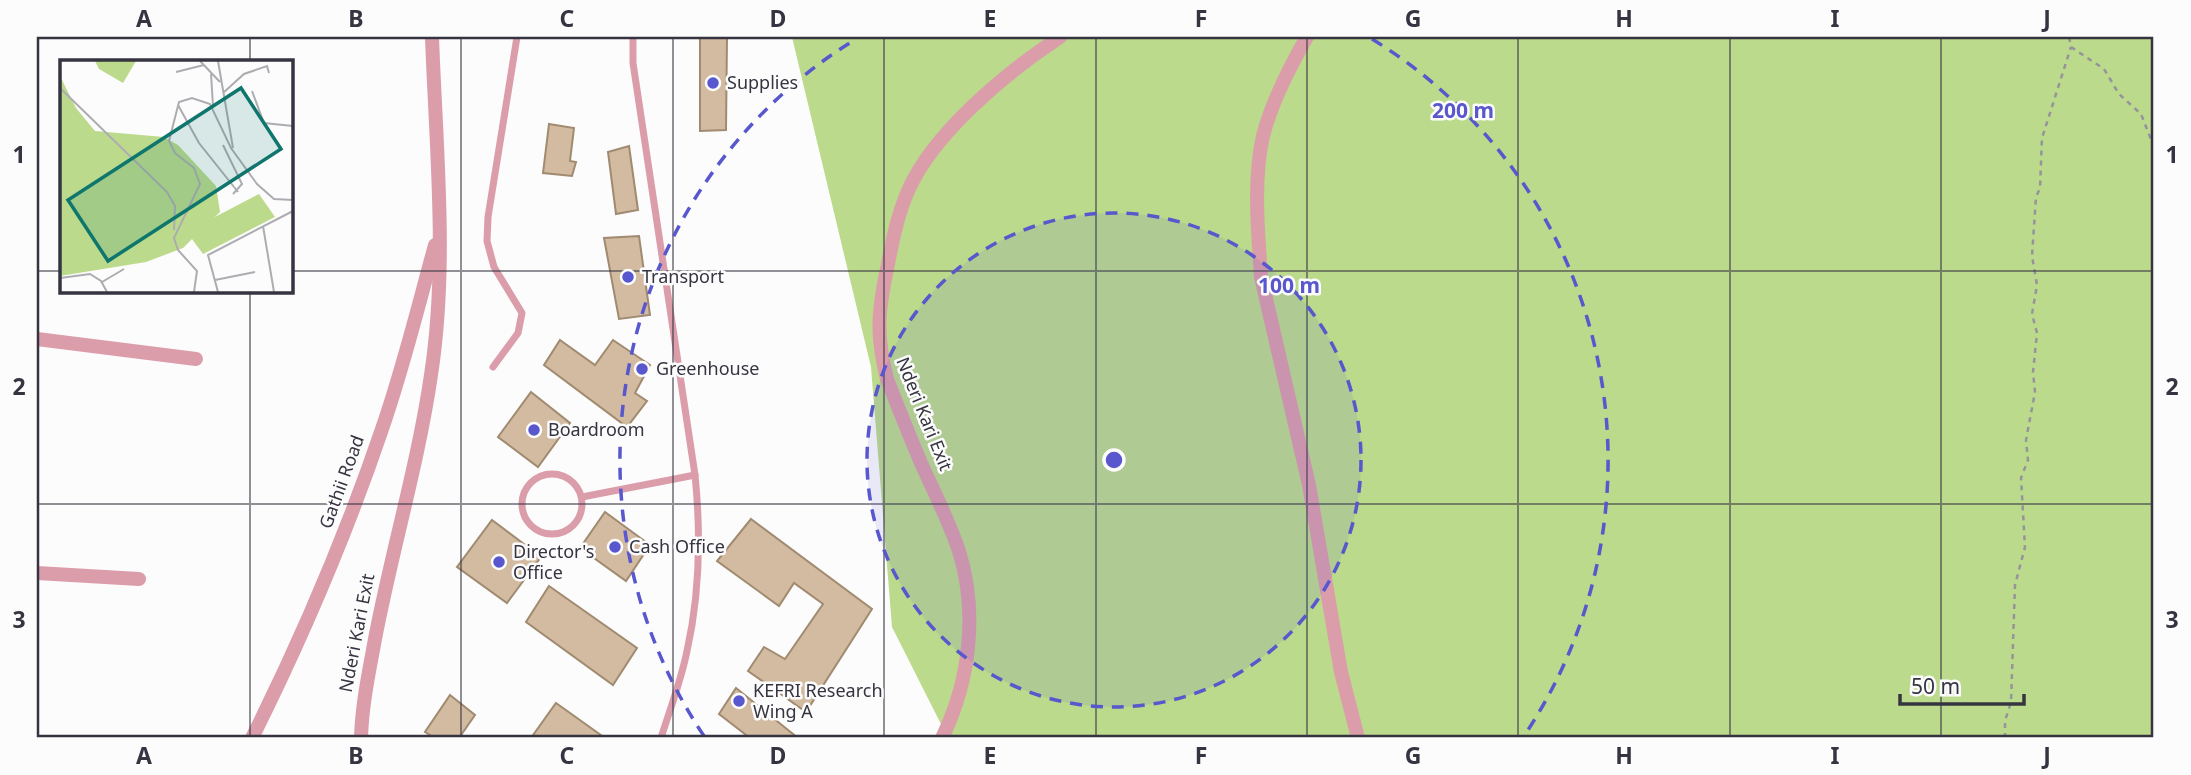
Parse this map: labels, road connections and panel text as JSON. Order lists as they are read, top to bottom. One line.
{"streets":{"street":["Nderi Kari Exit","Gathii Road"]},"crossings":[["Nderi Kari Exit","Gathii Road"]],"places":["Supplies","Transport","Greenhouse","Boardroom","Cash Office","Director's Office","KEFRI Research Wing A"],"scale_bar":"50 m","grid":{"columns":["A","B","C","D","E","F","G","H","I","J"],"rows":["1","2","3"]},"rings":["200 m","100 m"]}
